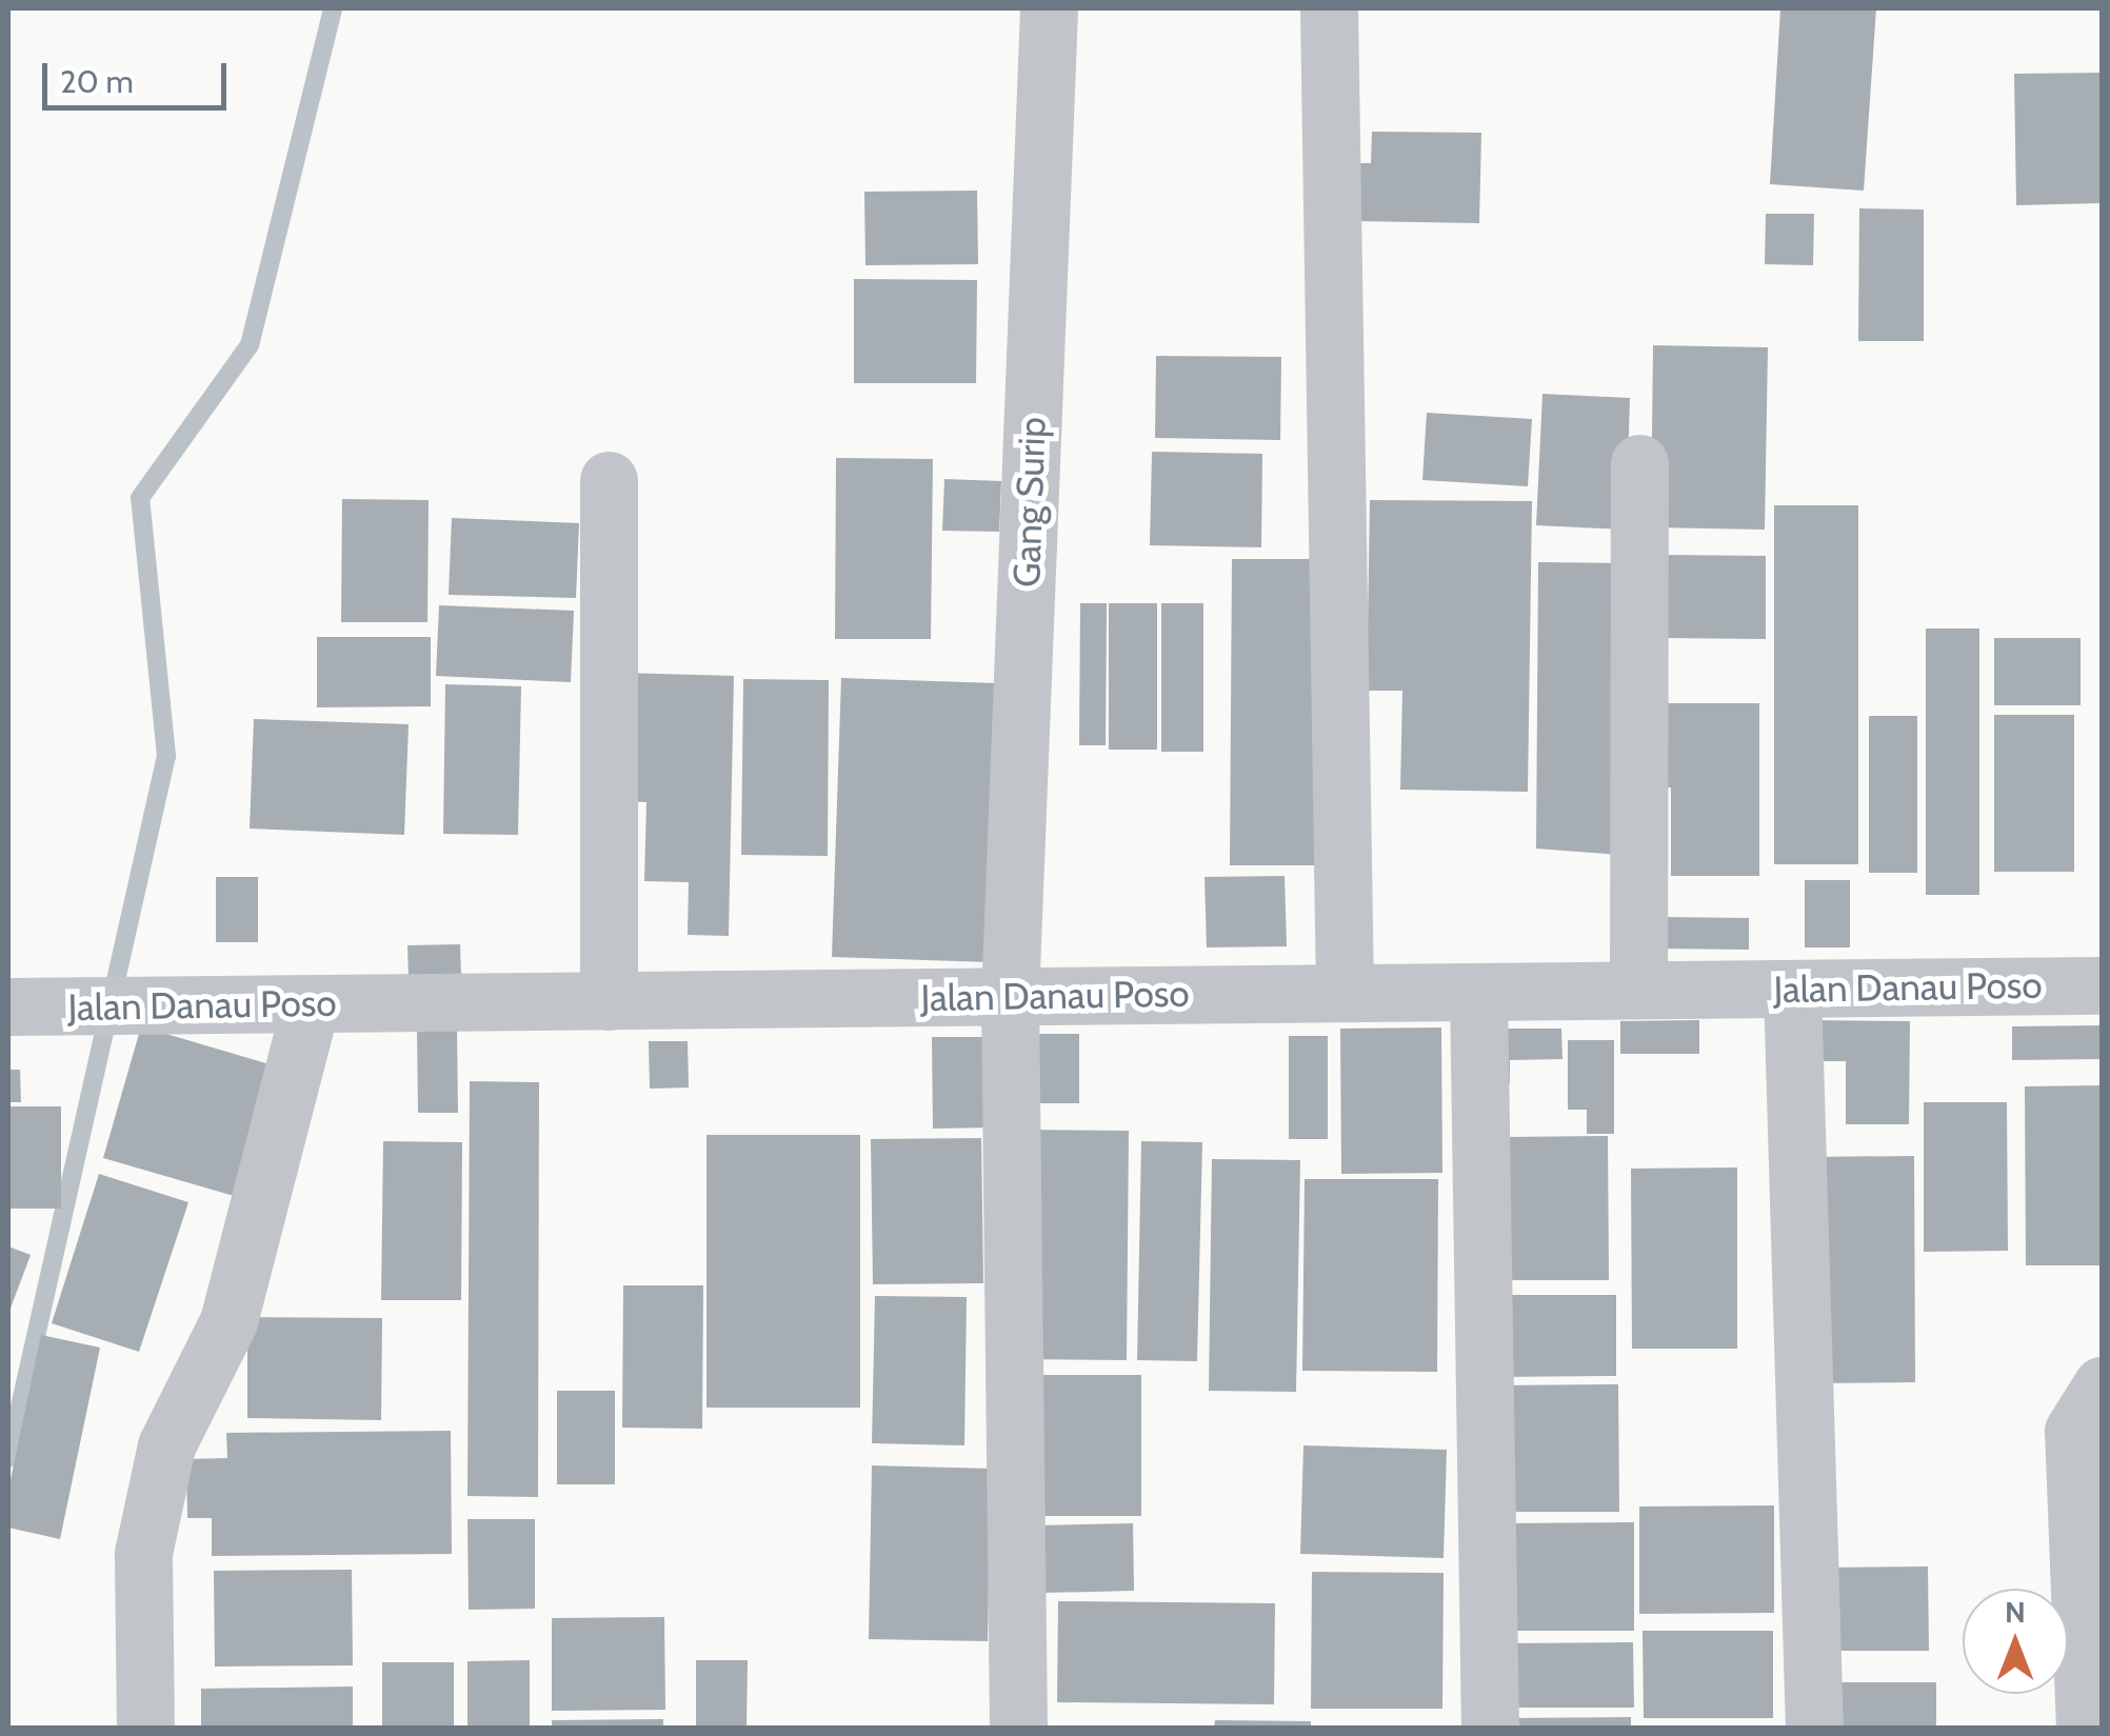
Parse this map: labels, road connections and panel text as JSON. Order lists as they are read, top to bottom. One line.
{"streets":{"street":["Gang Surip","Jalan Danau Poso"]},"crossings":[["Gang Surip","Jalan Danau Poso"]],"scale_bar":"20 m","north":"top"}
